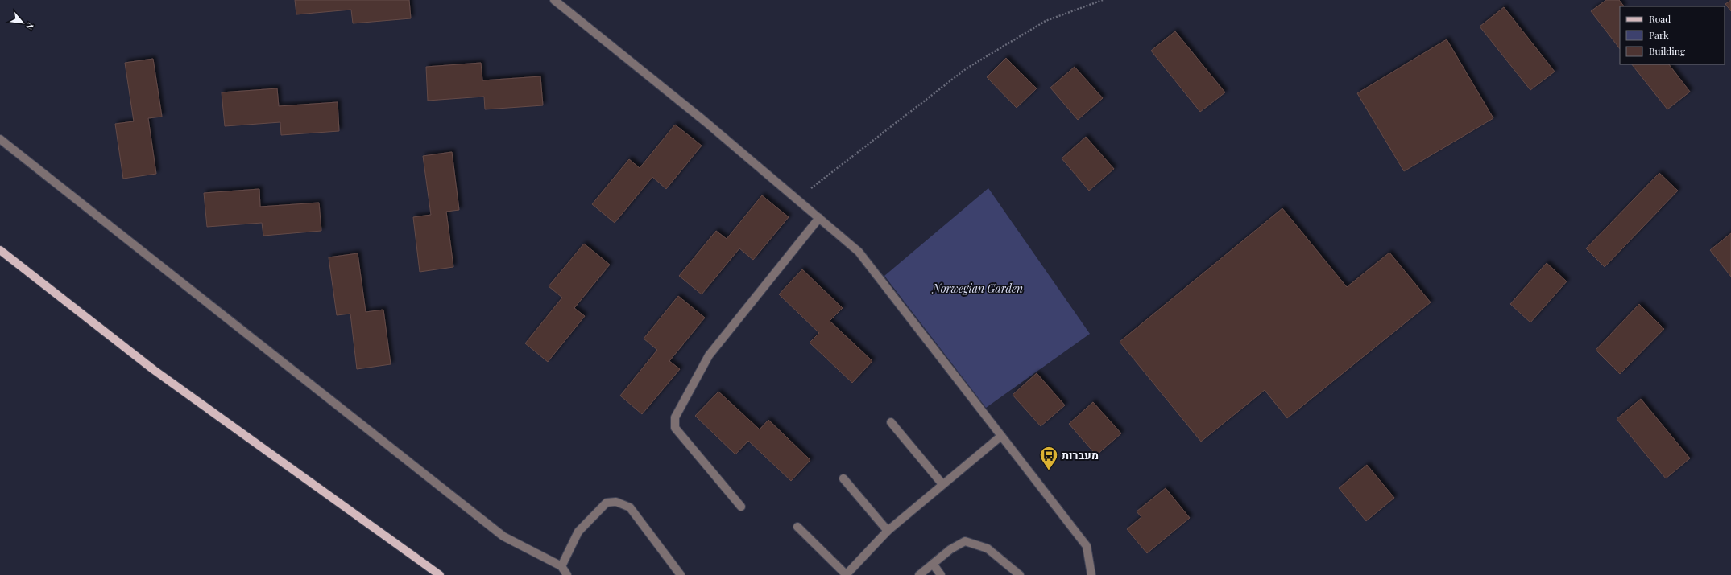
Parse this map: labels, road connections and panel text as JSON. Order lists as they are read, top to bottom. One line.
{"parks":["Norwegian Garden"],"places":{"bus stop":["מעברות"]},"legend":["Road","Park","Building"],"north":"bottom right"}
